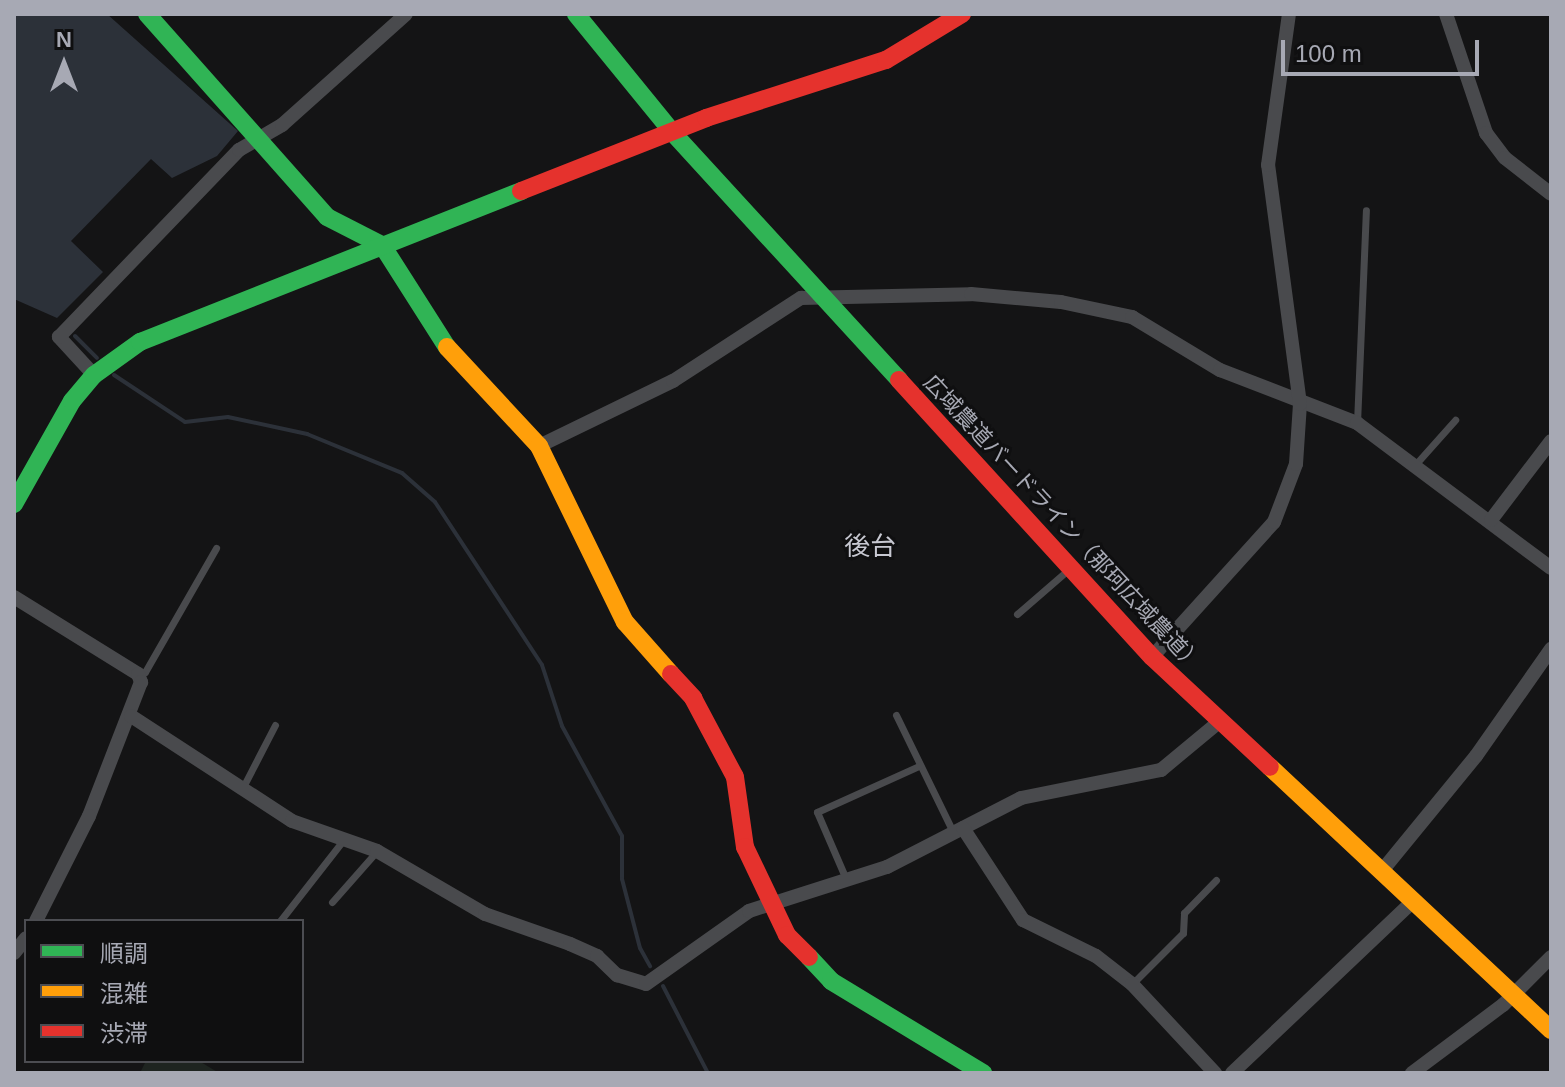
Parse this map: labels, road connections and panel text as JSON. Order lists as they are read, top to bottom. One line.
{"streets":{"street":["広域農道バードライン（那珂広域農道）"]},"districts":["後台"],"legend":["順調","混雑","渋滞"],"scale_bar":"100 m","north":"top"}
